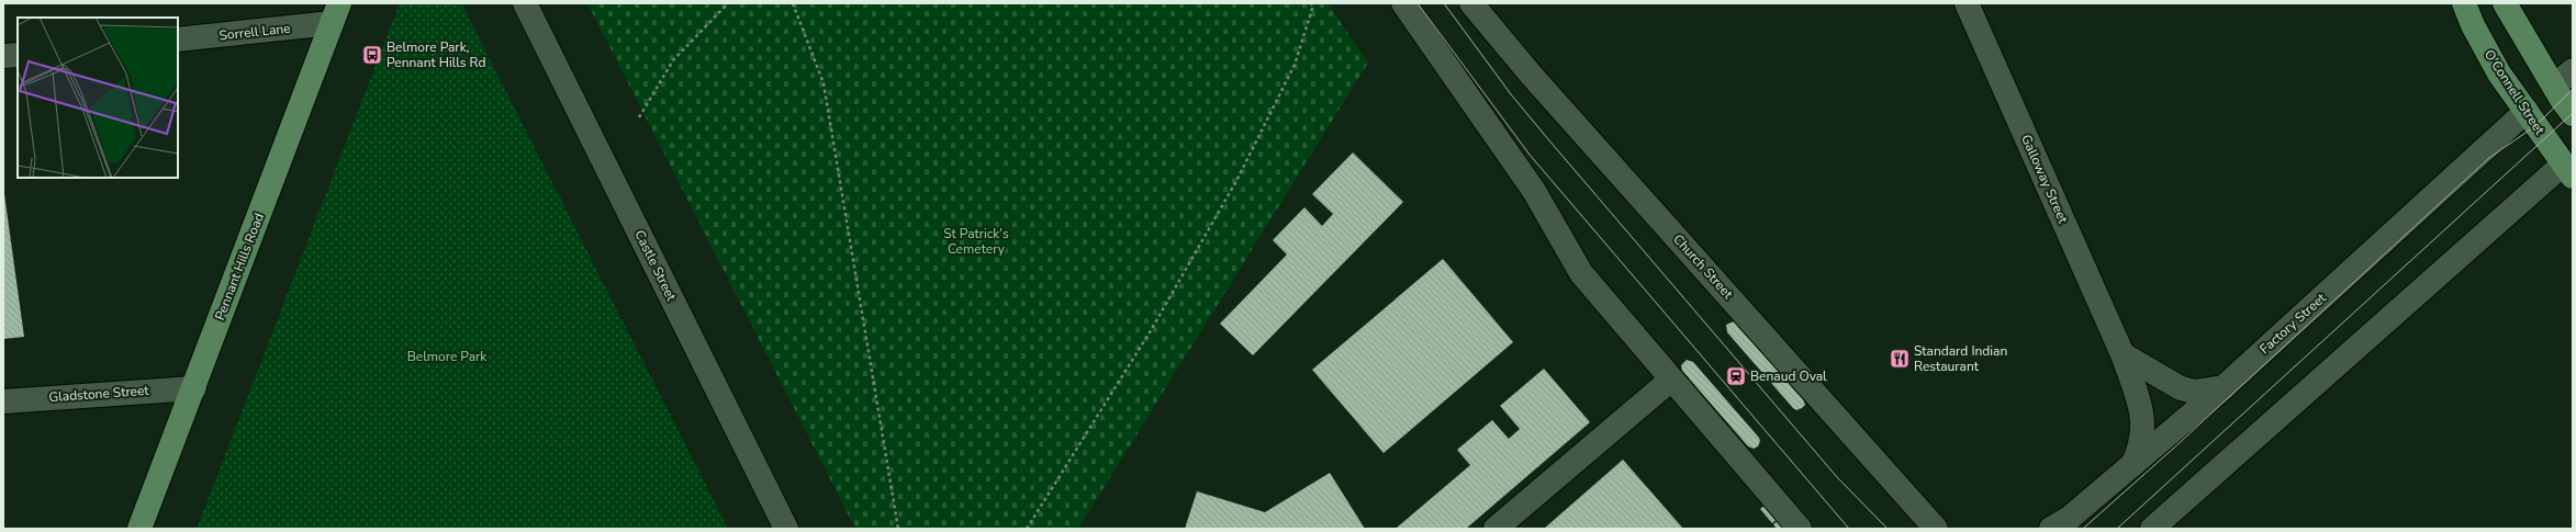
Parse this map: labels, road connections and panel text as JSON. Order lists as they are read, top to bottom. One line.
{"streets":{"main road":["O'Connell Street","Pennant Hills Road"],"street":["Sorrell Lane","Galloway Street","Castle Street","Church Street","Factory Street","Gladstone Street"]},"crossings":[["Sorrell Lane","Pennant Hills Road"],["O'Connell Street","Factory Street"],["Galloway Street","Factory Street"],["Pennant Hills Road","Gladstone Street"]],"parks":["St Patrick's Cemetery","Belmore Park"],"places":{"bus stop":["Belmore Park, Pennant Hills Rd"],"restaurant":["Standard Indian Restaurant"],"station":["Benaud Oval"]}}
